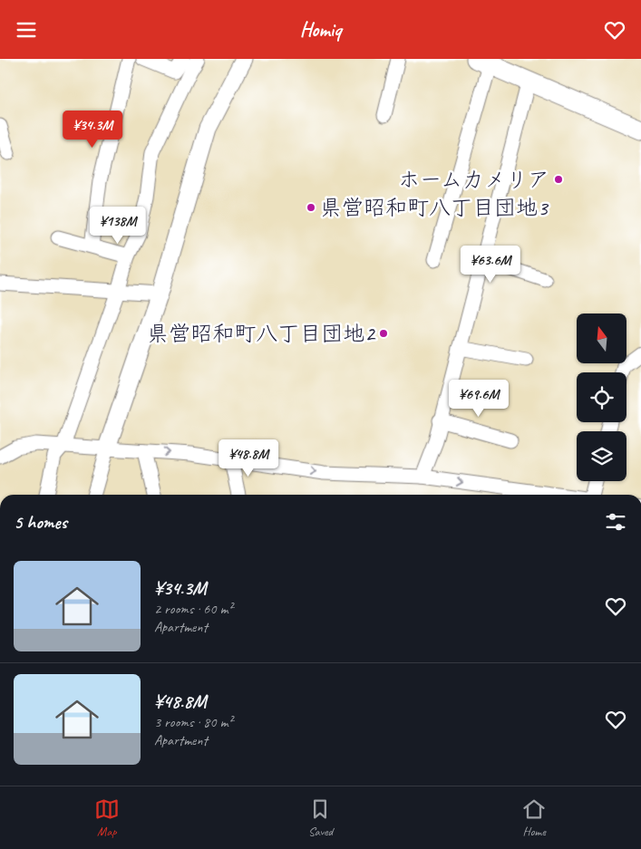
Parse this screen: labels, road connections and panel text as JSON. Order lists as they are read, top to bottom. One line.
{"places":["ホームカメリア","県営昭和町八丁目団地3","県営昭和町八丁目団地2"],"north":"top","page":{"header":"Homiq","price":["¥34.3M","¥138M","¥63.6M","¥69.6M","¥48.8M"],"heading":"5 homes","list":[{"name":"¥34.3M","note":"2 rooms · 60 m² · Apartment"},{"name":"¥48.8M","note":"3 rooms · 80 m² · Apartment"}],"tabs":["Map","Saved","Home"]}}
